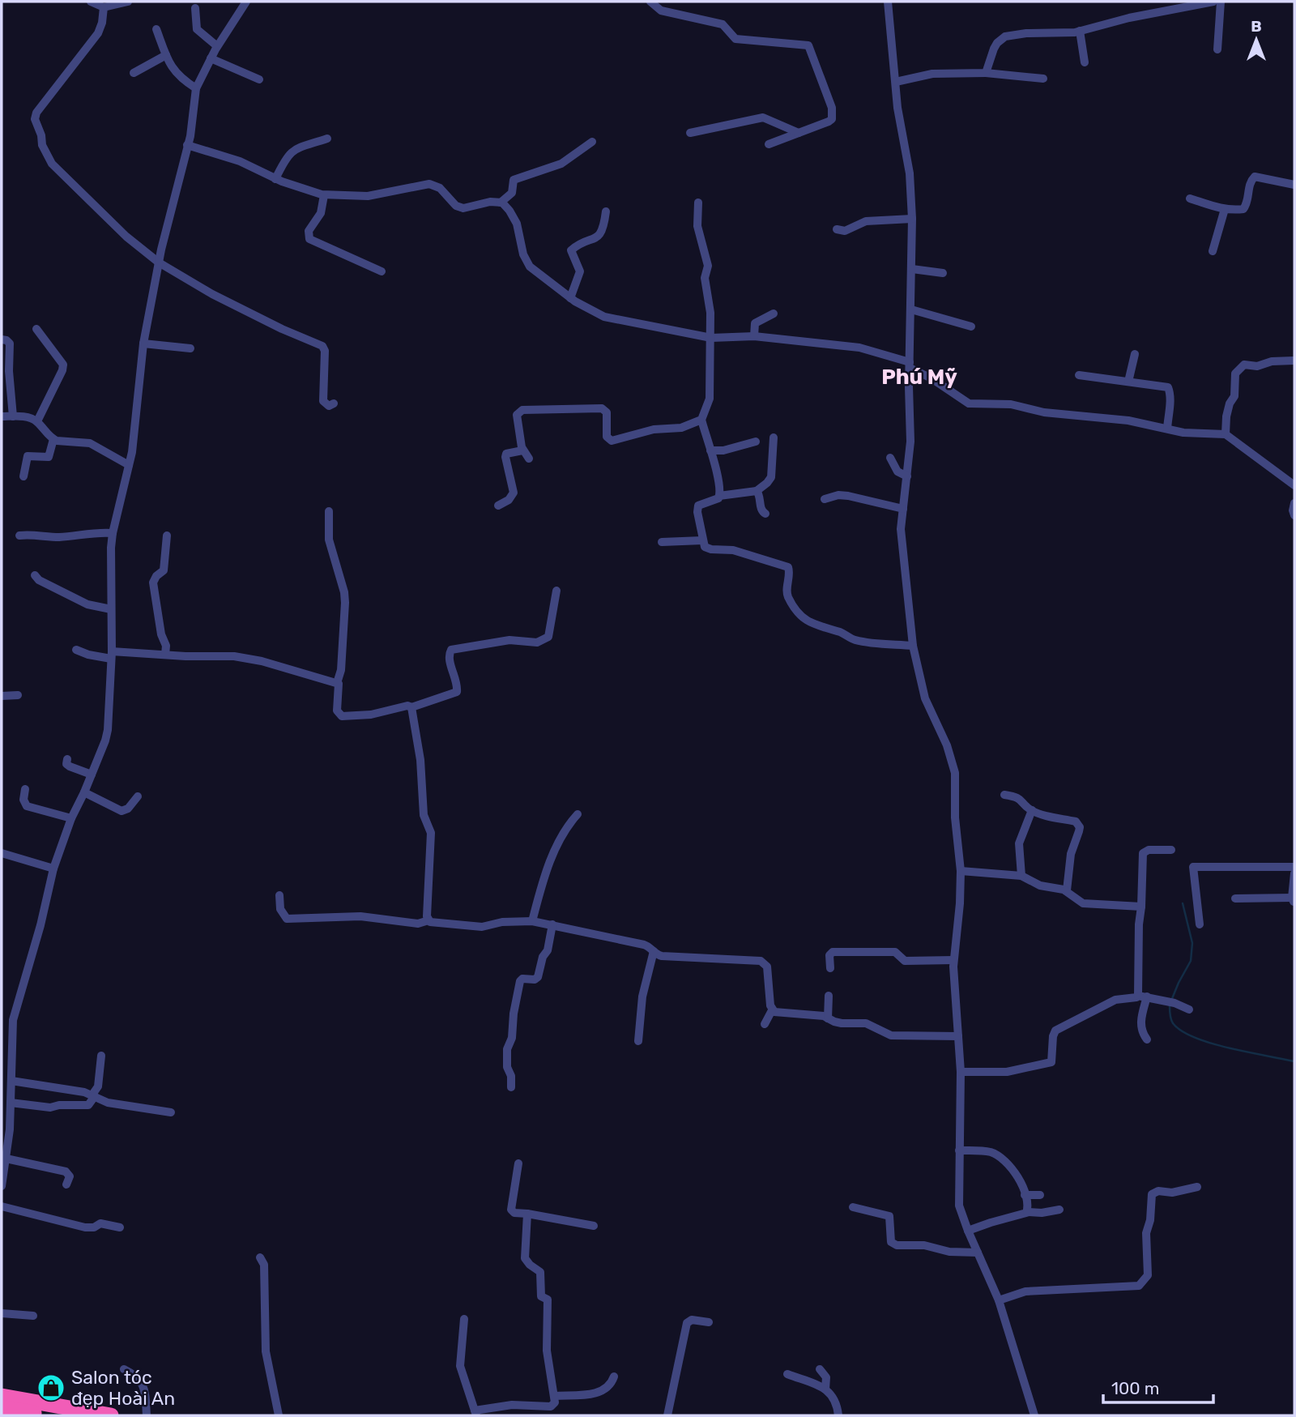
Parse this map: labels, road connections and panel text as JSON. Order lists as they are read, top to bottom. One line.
{"districts":["Phú Mỹ"],"places":{"shop":["Salon tóc đẹp Hoài An"]},"scale_bar":"100 m","north":"top"}
